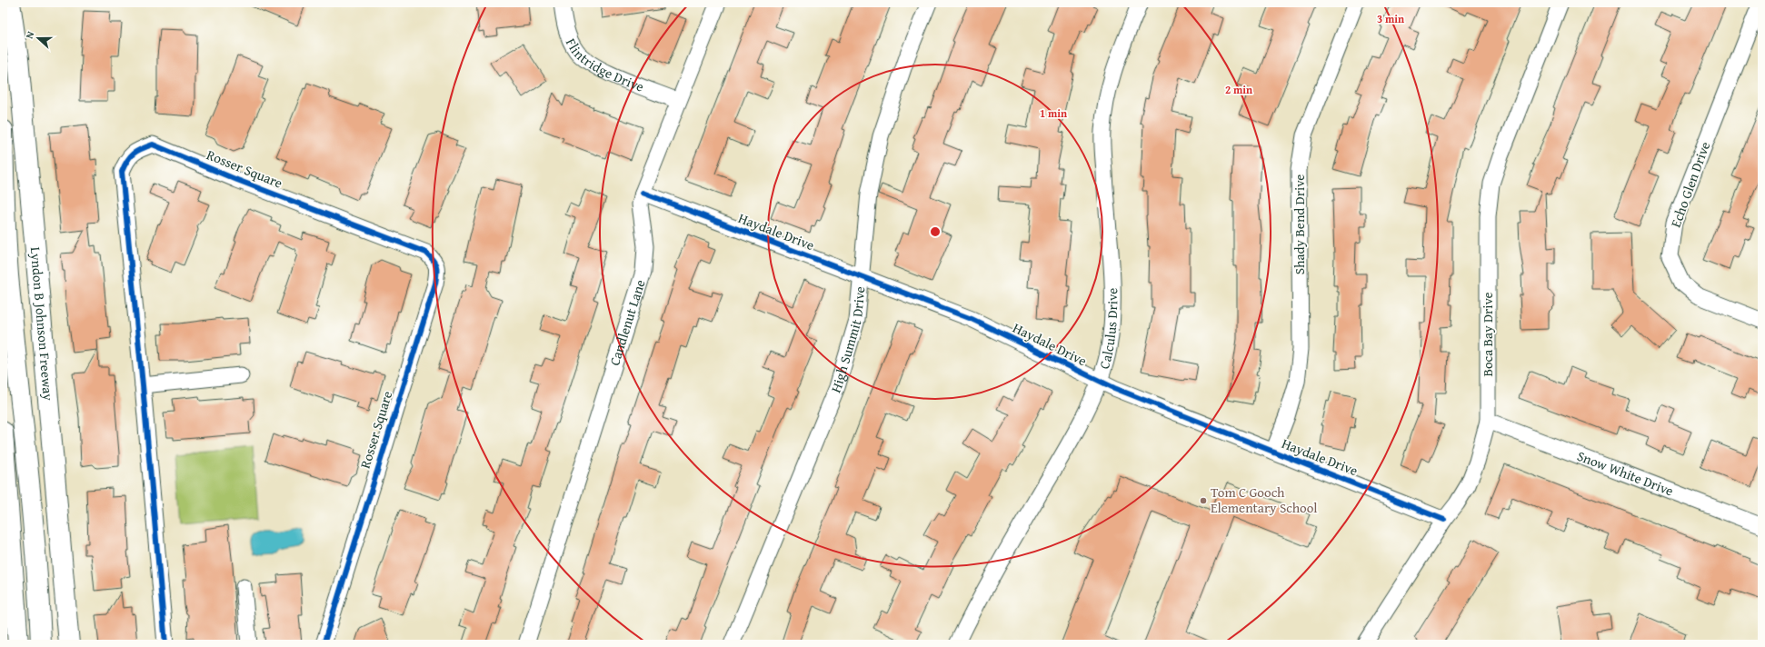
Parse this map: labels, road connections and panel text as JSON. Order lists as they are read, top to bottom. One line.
{"streets":{"main road":["Lyndon B Johnson Freeway"],"street":["Flintridge Drive","Rosser Square","Echo Glen Drive","Shady Bend Drive","Haydale Drive","Candlenut Lane","Calculus Drive","Boca Bay Drive","High Summit Drive","Snow White Drive"]},"crossings":[["Flintridge Drive","Candlenut Lane"],["Shady Bend Drive","Haydale Drive"],["Haydale Drive","Candlenut Lane"],["Haydale Drive","Calculus Drive"],["Haydale Drive","Boca Bay Drive"],["Haydale Drive","High Summit Drive"],["Boca Bay Drive","Snow White Drive"]],"places":["Tom C Gooch Elementary School"],"north":"left","rings":["3 min","2 min","1 min"]}
